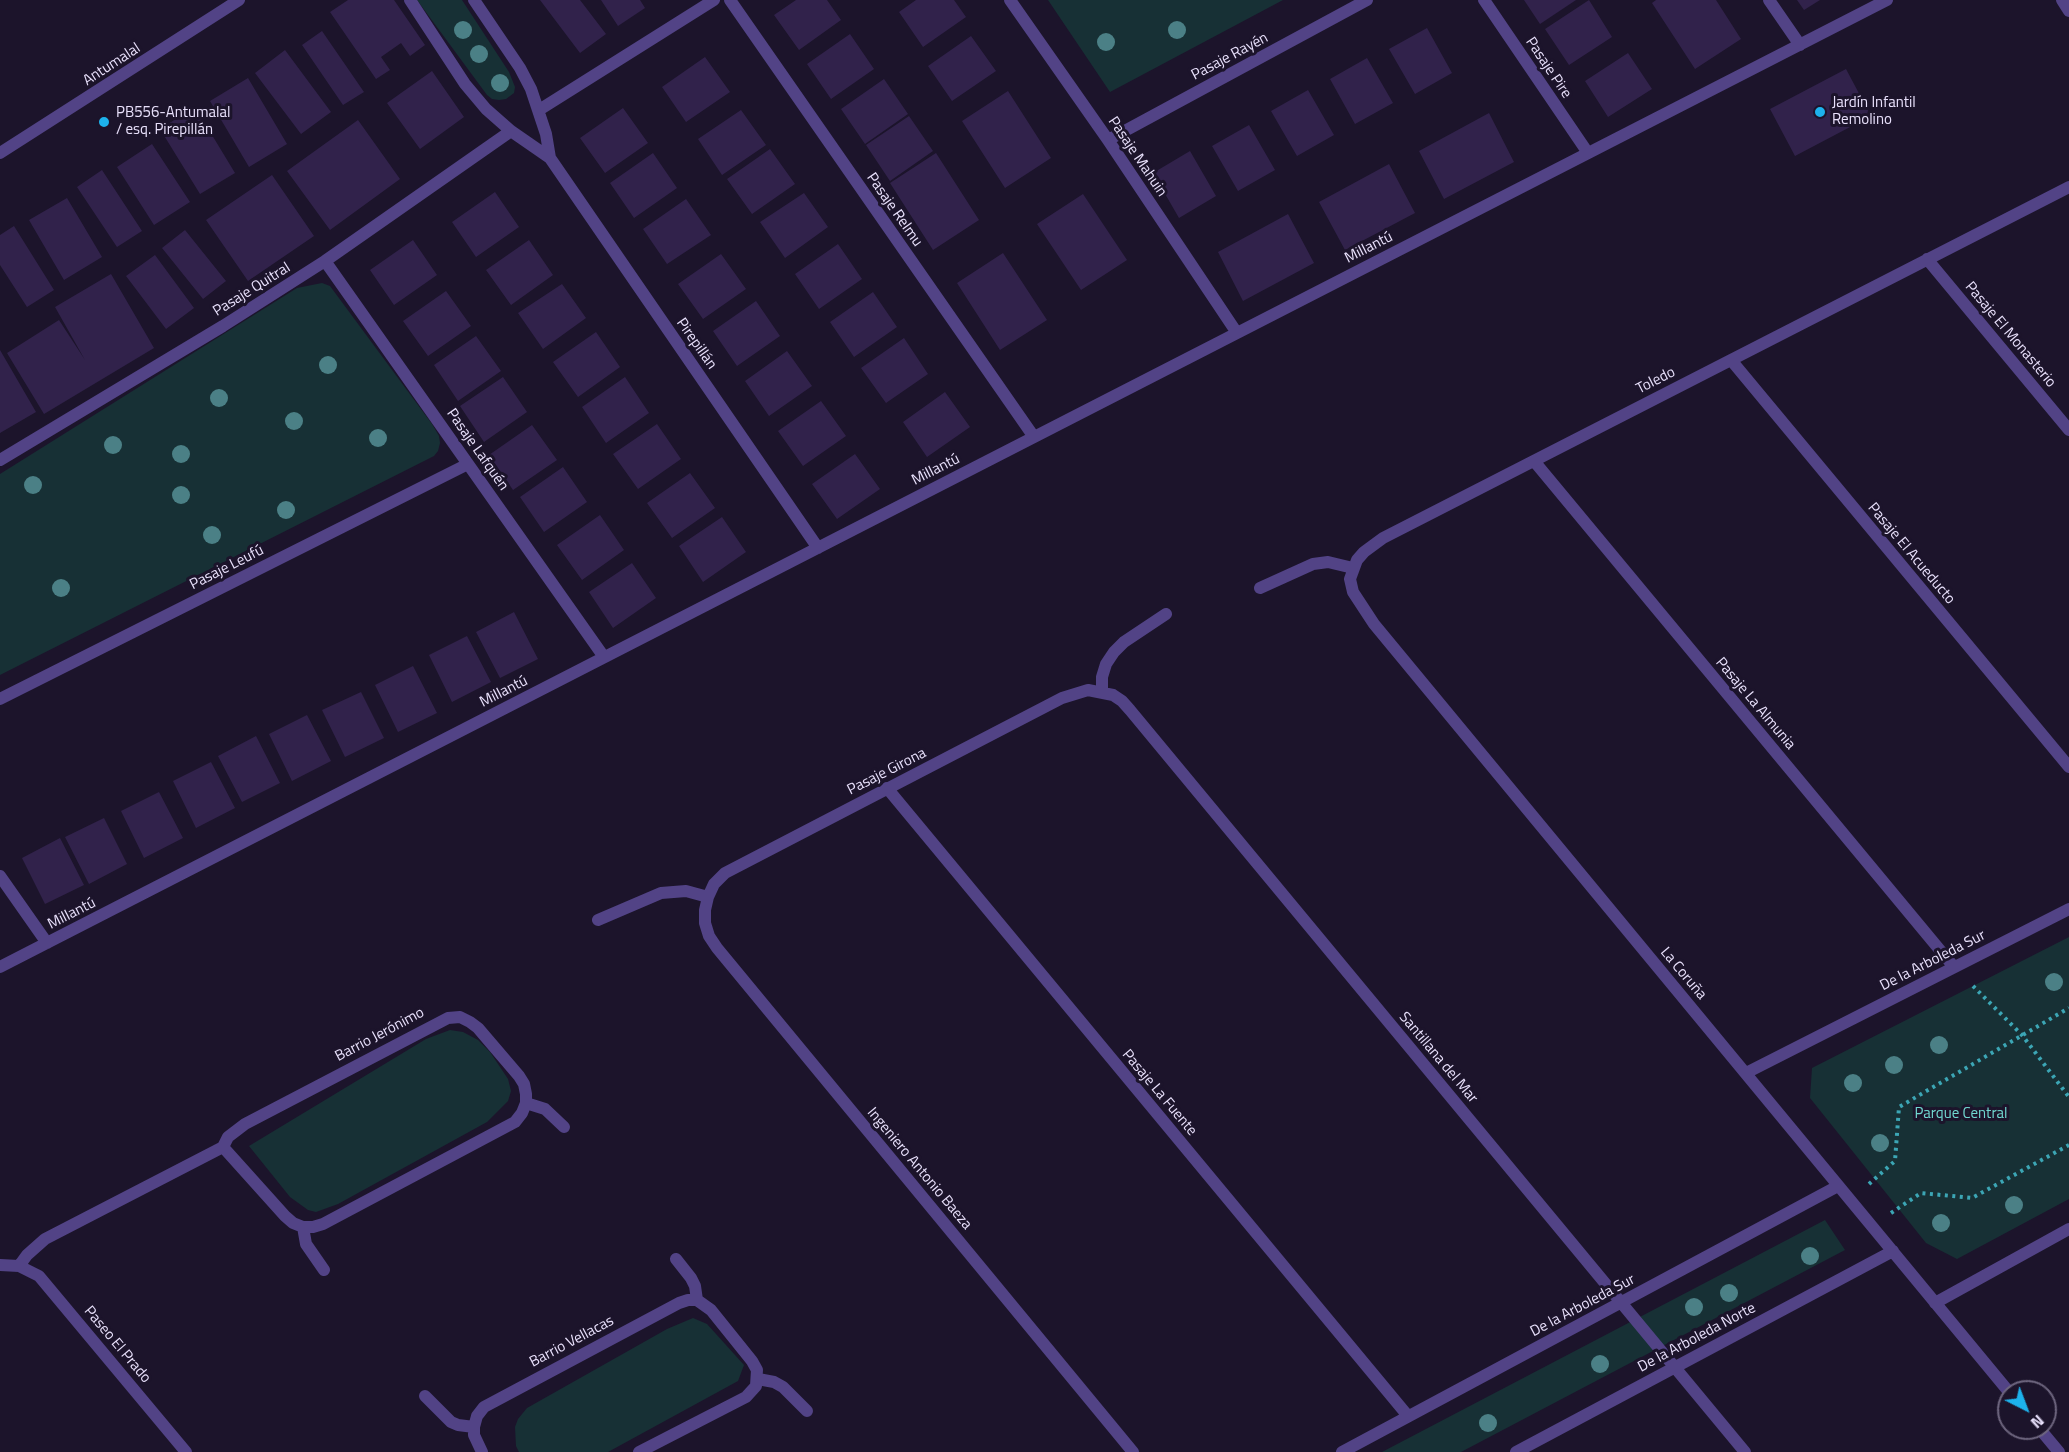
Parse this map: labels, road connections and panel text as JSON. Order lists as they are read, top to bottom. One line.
{"streets":{"street":["Pasaje Rayén","Antumalal","Pasaje Pire","Pasaje Mahuin","Pasaje Relmu","Millantú","Pasaje Quitral","Pasaje El Monasterio","Pirepillán","Toledo","Pasaje Lafquén","Pasaje El Acueducto","Pasaje Leufú","Pasaje La Almunia","Pasaje Girona","De la Arboleda Sur","La Coruña","Barrio Jerónimo","Santillana del Mar","Pasaje La Fuente","Ingeniero Antonio Baeza","De la Arboleda Norte","Barrio Vellacas","Paseo El Prado"]},"crossings":[["Pasaje Rayén","Pasaje Mahuin"],["Pasaje Pire","Millantú"],["Pasaje Mahuin","Millantú"],["Pasaje Relmu","Millantú"],["Millantú","Pirepillán"],["Millantú","Pasaje Lafquén"],["Pasaje Quitral","Pirepillán"],["Pasaje Quitral","Pasaje Lafquén"],["Pasaje El Monasterio","Toledo"],["Toledo","Pasaje El Acueducto"],["Toledo","Pasaje La Almunia"],["Toledo","La Coruña"],["Pasaje Lafquén","Pasaje Leufú"],["Pasaje La Almunia","De la Arboleda Sur"],["Pasaje Girona","Santillana del Mar"],["Pasaje Girona","Pasaje La Fuente"],["Pasaje Girona","Ingeniero Antonio Baeza"],["De la Arboleda Sur","La Coruña"],["De la Arboleda Sur","Santillana del Mar"],["De la Arboleda Sur","Pasaje La Fuente"],["La Coruña","De la Arboleda Norte"],["Barrio Jerónimo","Paseo El Prado"],["Santillana del Mar","De la Arboleda Norte"]],"parks":["Parque Central"],"places":["Jardín Infantil Remolino","PB556-Antumalal / esq. Pirepillán"],"north":"bottom right"}
